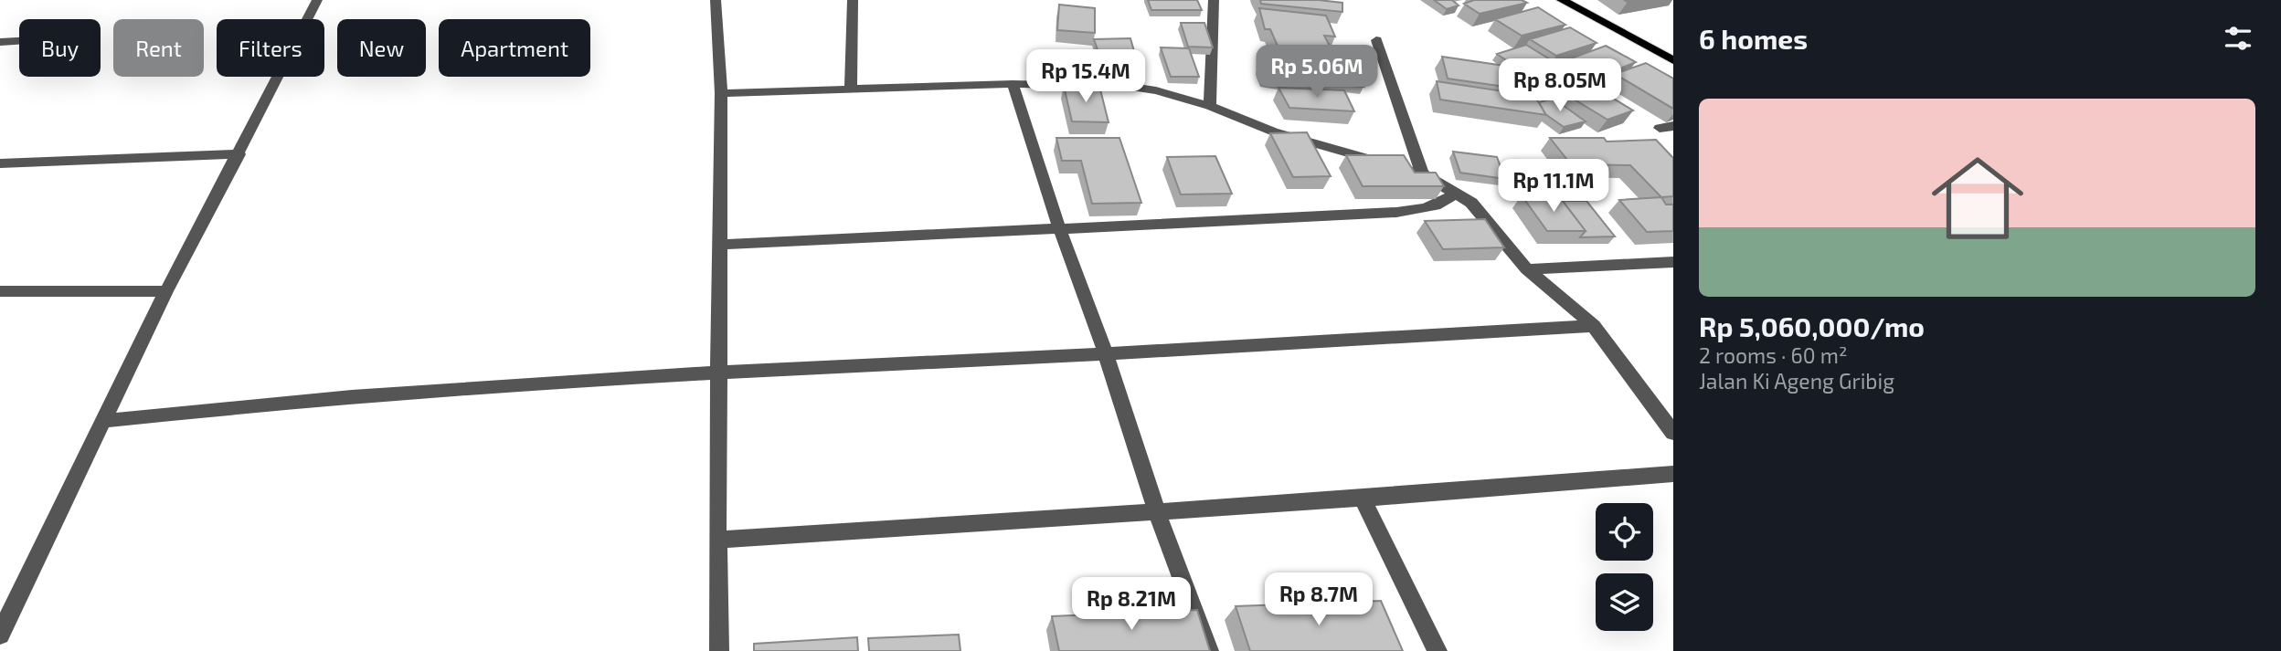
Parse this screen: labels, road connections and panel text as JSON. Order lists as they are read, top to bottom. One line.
{"page":{"heading":"6 homes","chip":["Buy","Rent","Filters","New","Apartment"],"price":["Rp 5.06M","Rp 15.4M","Rp 8.05M","Rp 11.1M","Rp 8.7M","Rp 8.21M"],"list":[{"name":"Rp 5,060,000/mo","note":"2 rooms · 60 m² · Jalan Ki Ageng Gribig"}]}}
